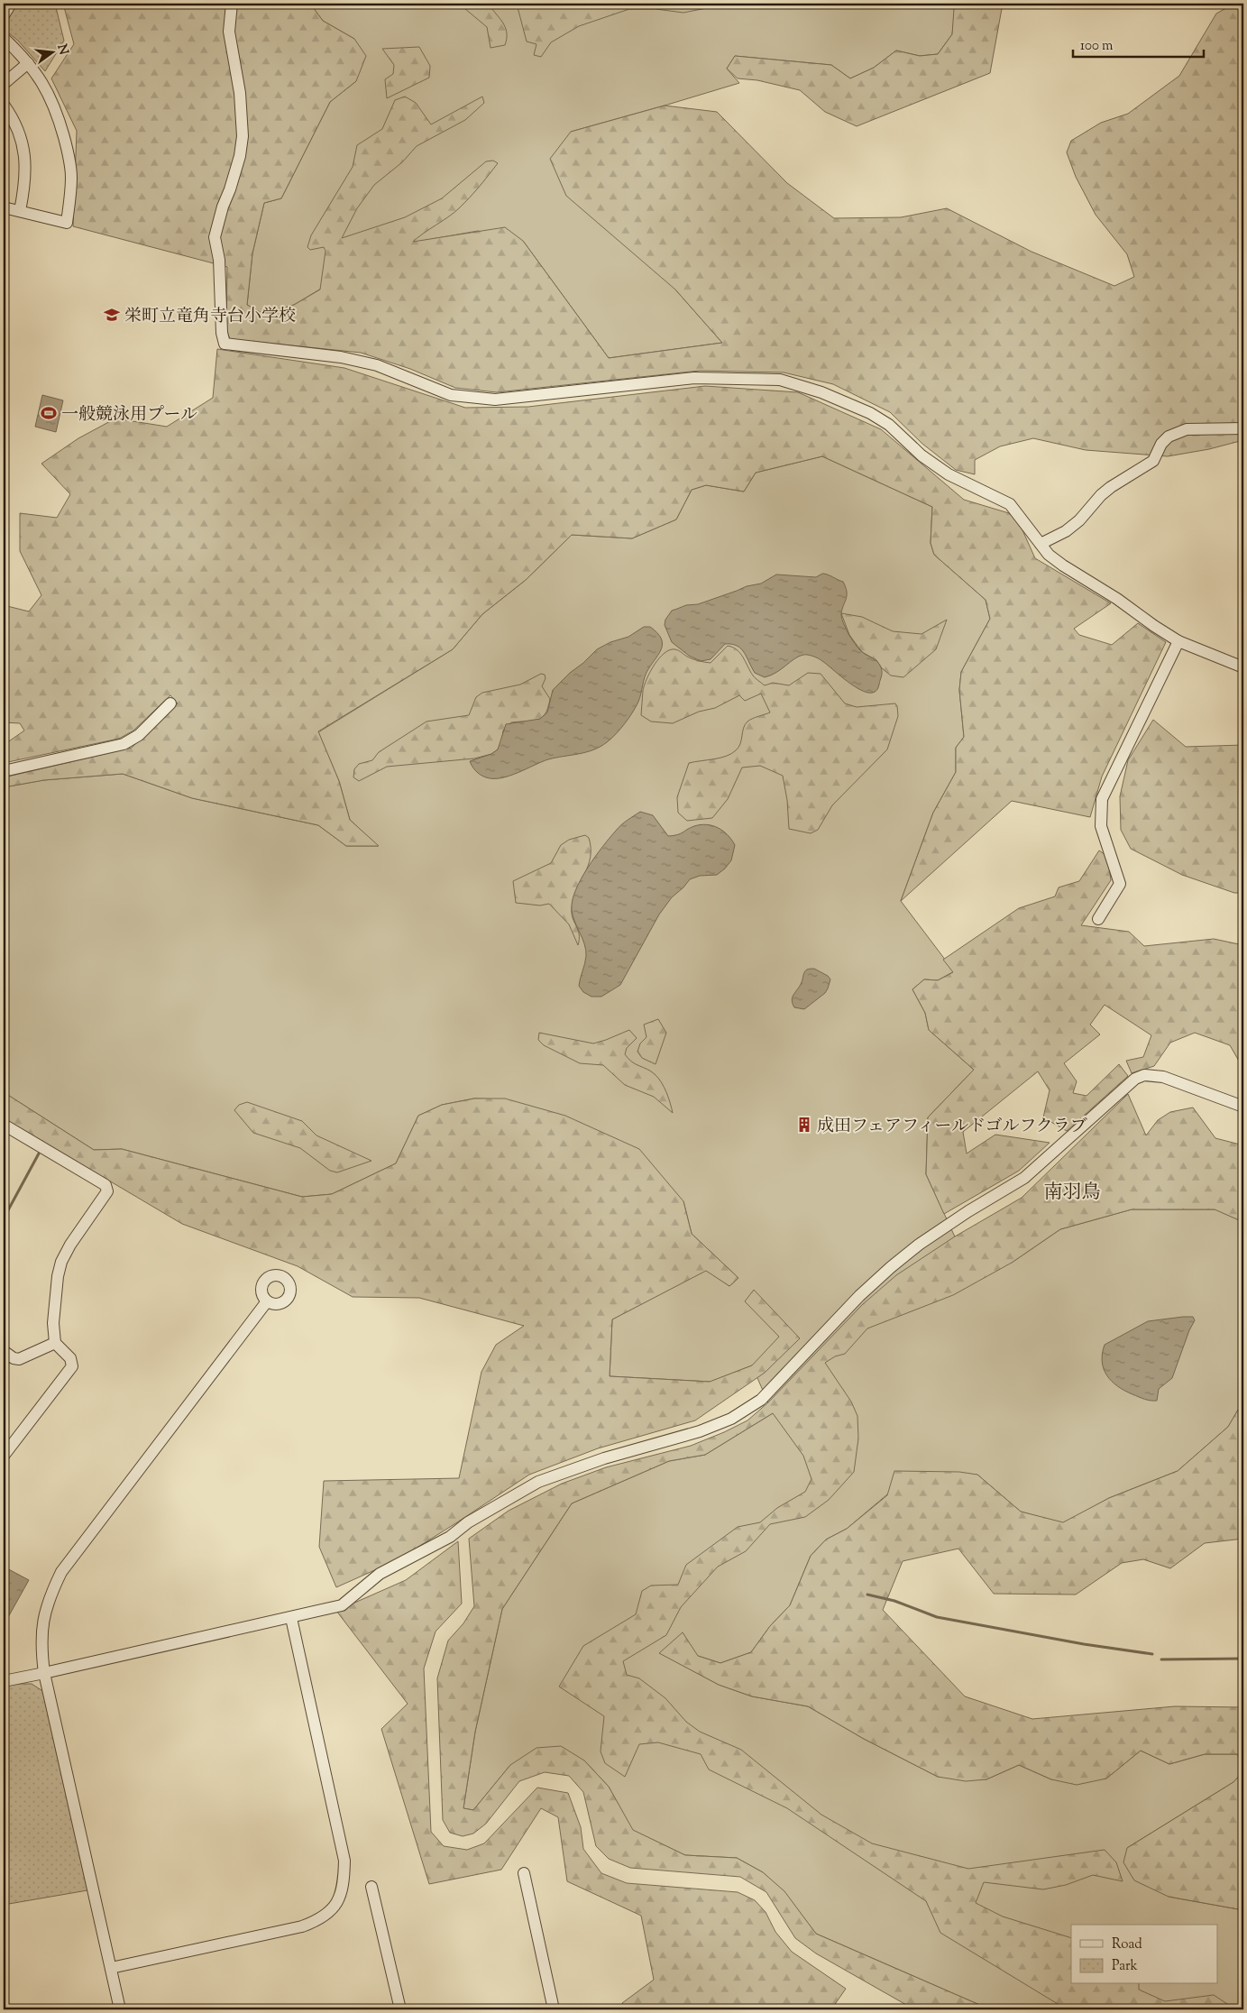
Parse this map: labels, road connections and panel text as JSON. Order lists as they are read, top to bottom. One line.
{"districts":["南羽鳥"],"places":{"school or university":["栄町立竜角寺台小学校"],"sports":["一般競泳用プール"],"building":["成田フェアフィールドゴルフクラブ"]},"legend":["Road","Park"],"scale_bar":"100 m","north":"right"}
